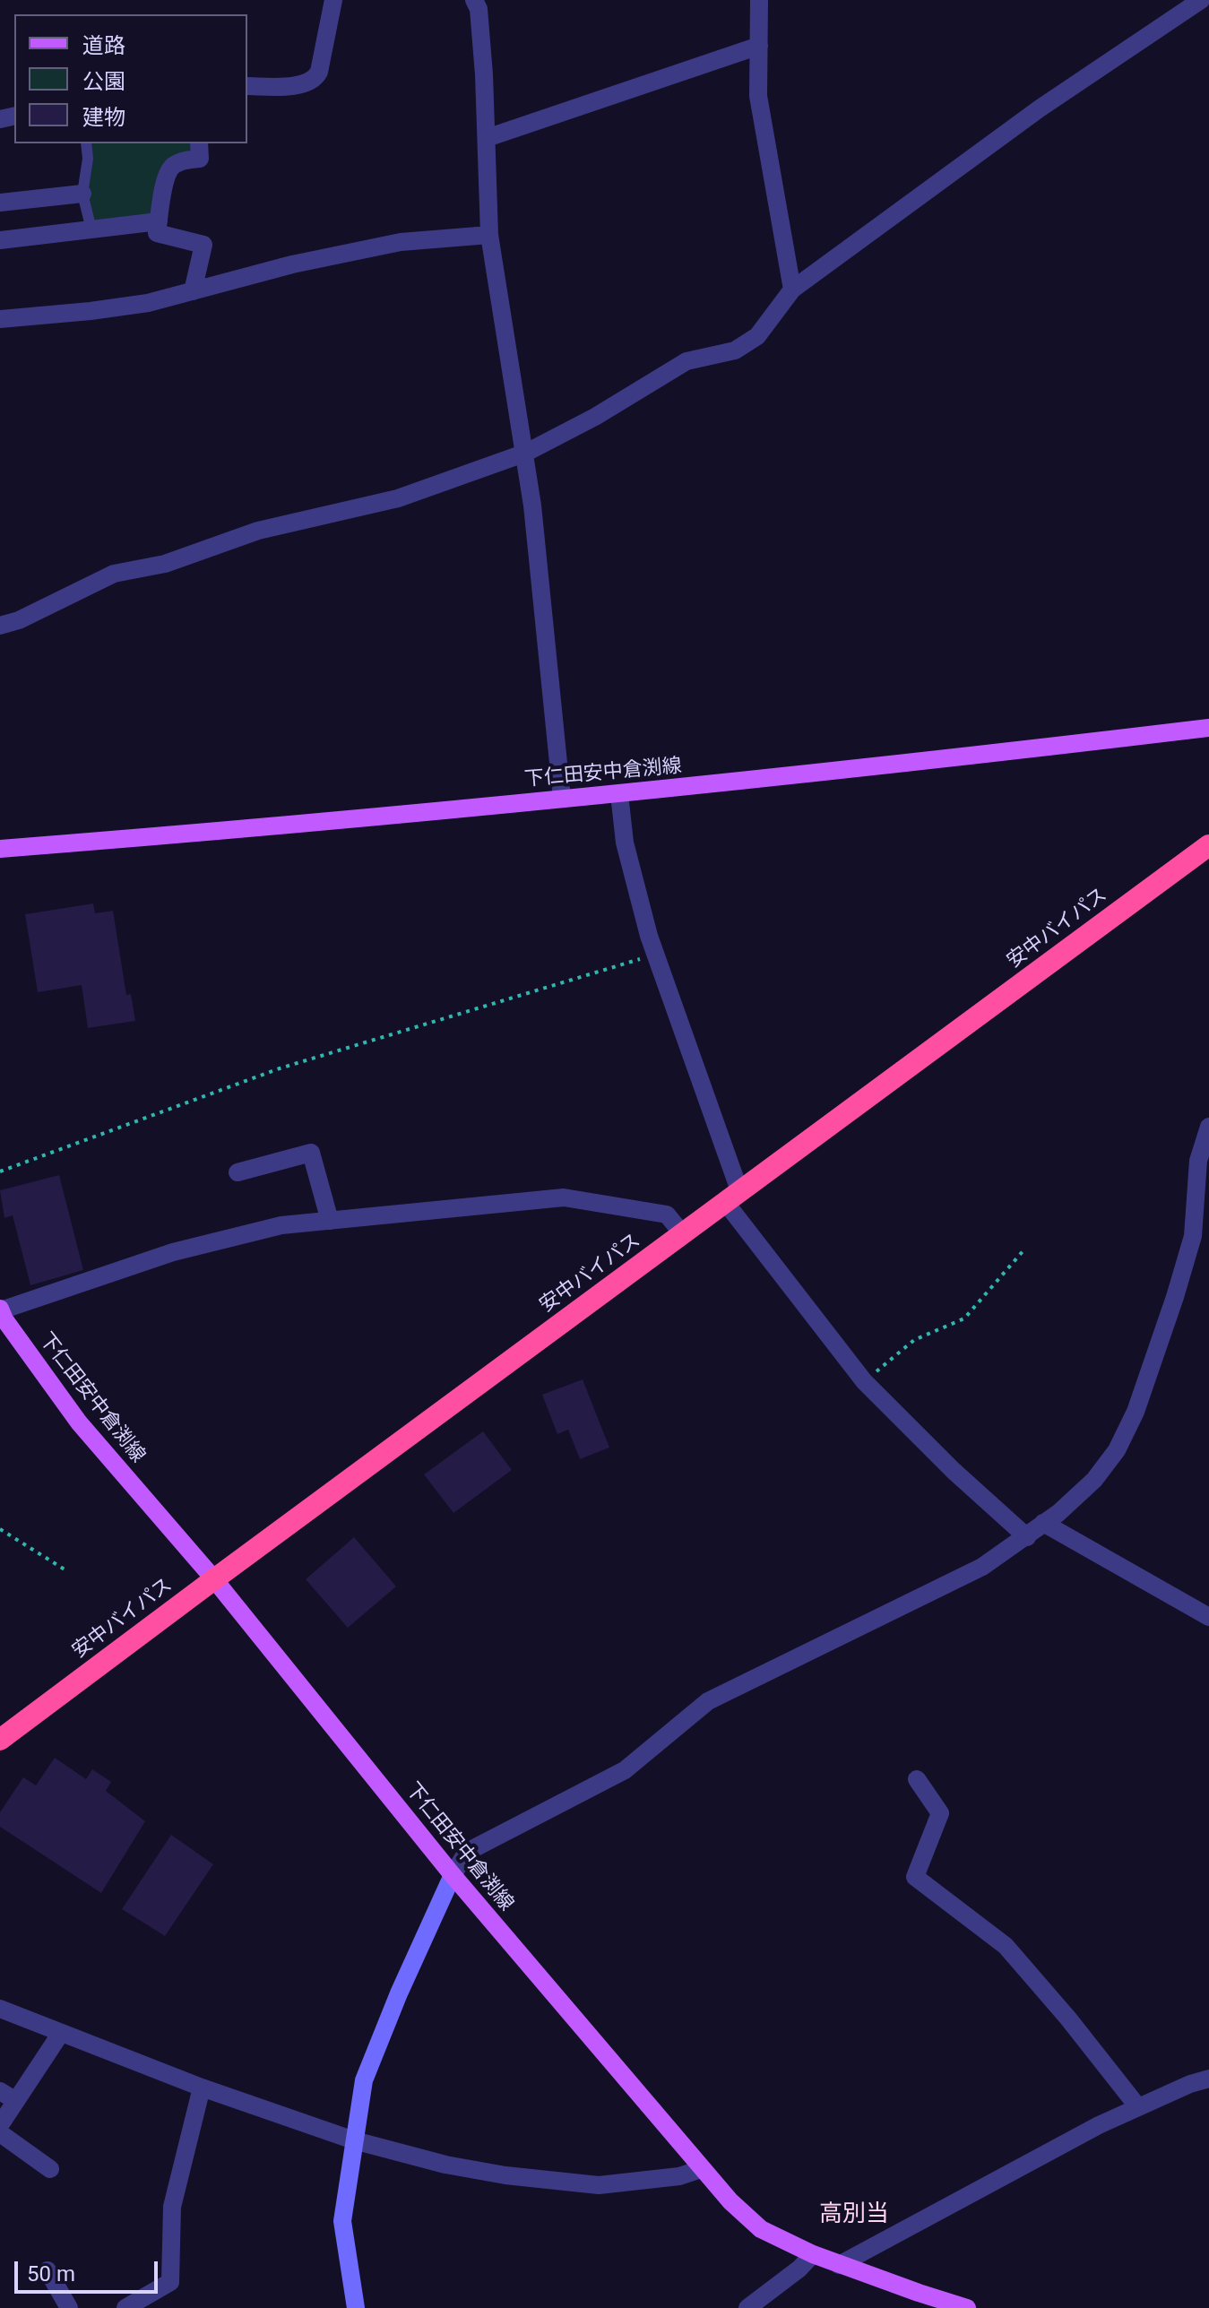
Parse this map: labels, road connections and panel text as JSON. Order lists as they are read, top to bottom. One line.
{"streets":{"highway":["安中バイパス"],"main road":["下仁田安中倉渕線"]},"crossings":[["下仁田安中倉渕線","安中バイパス"]],"districts":["高別当"],"legend":["道路","公園","建物"],"scale_bar":"50 m"}
